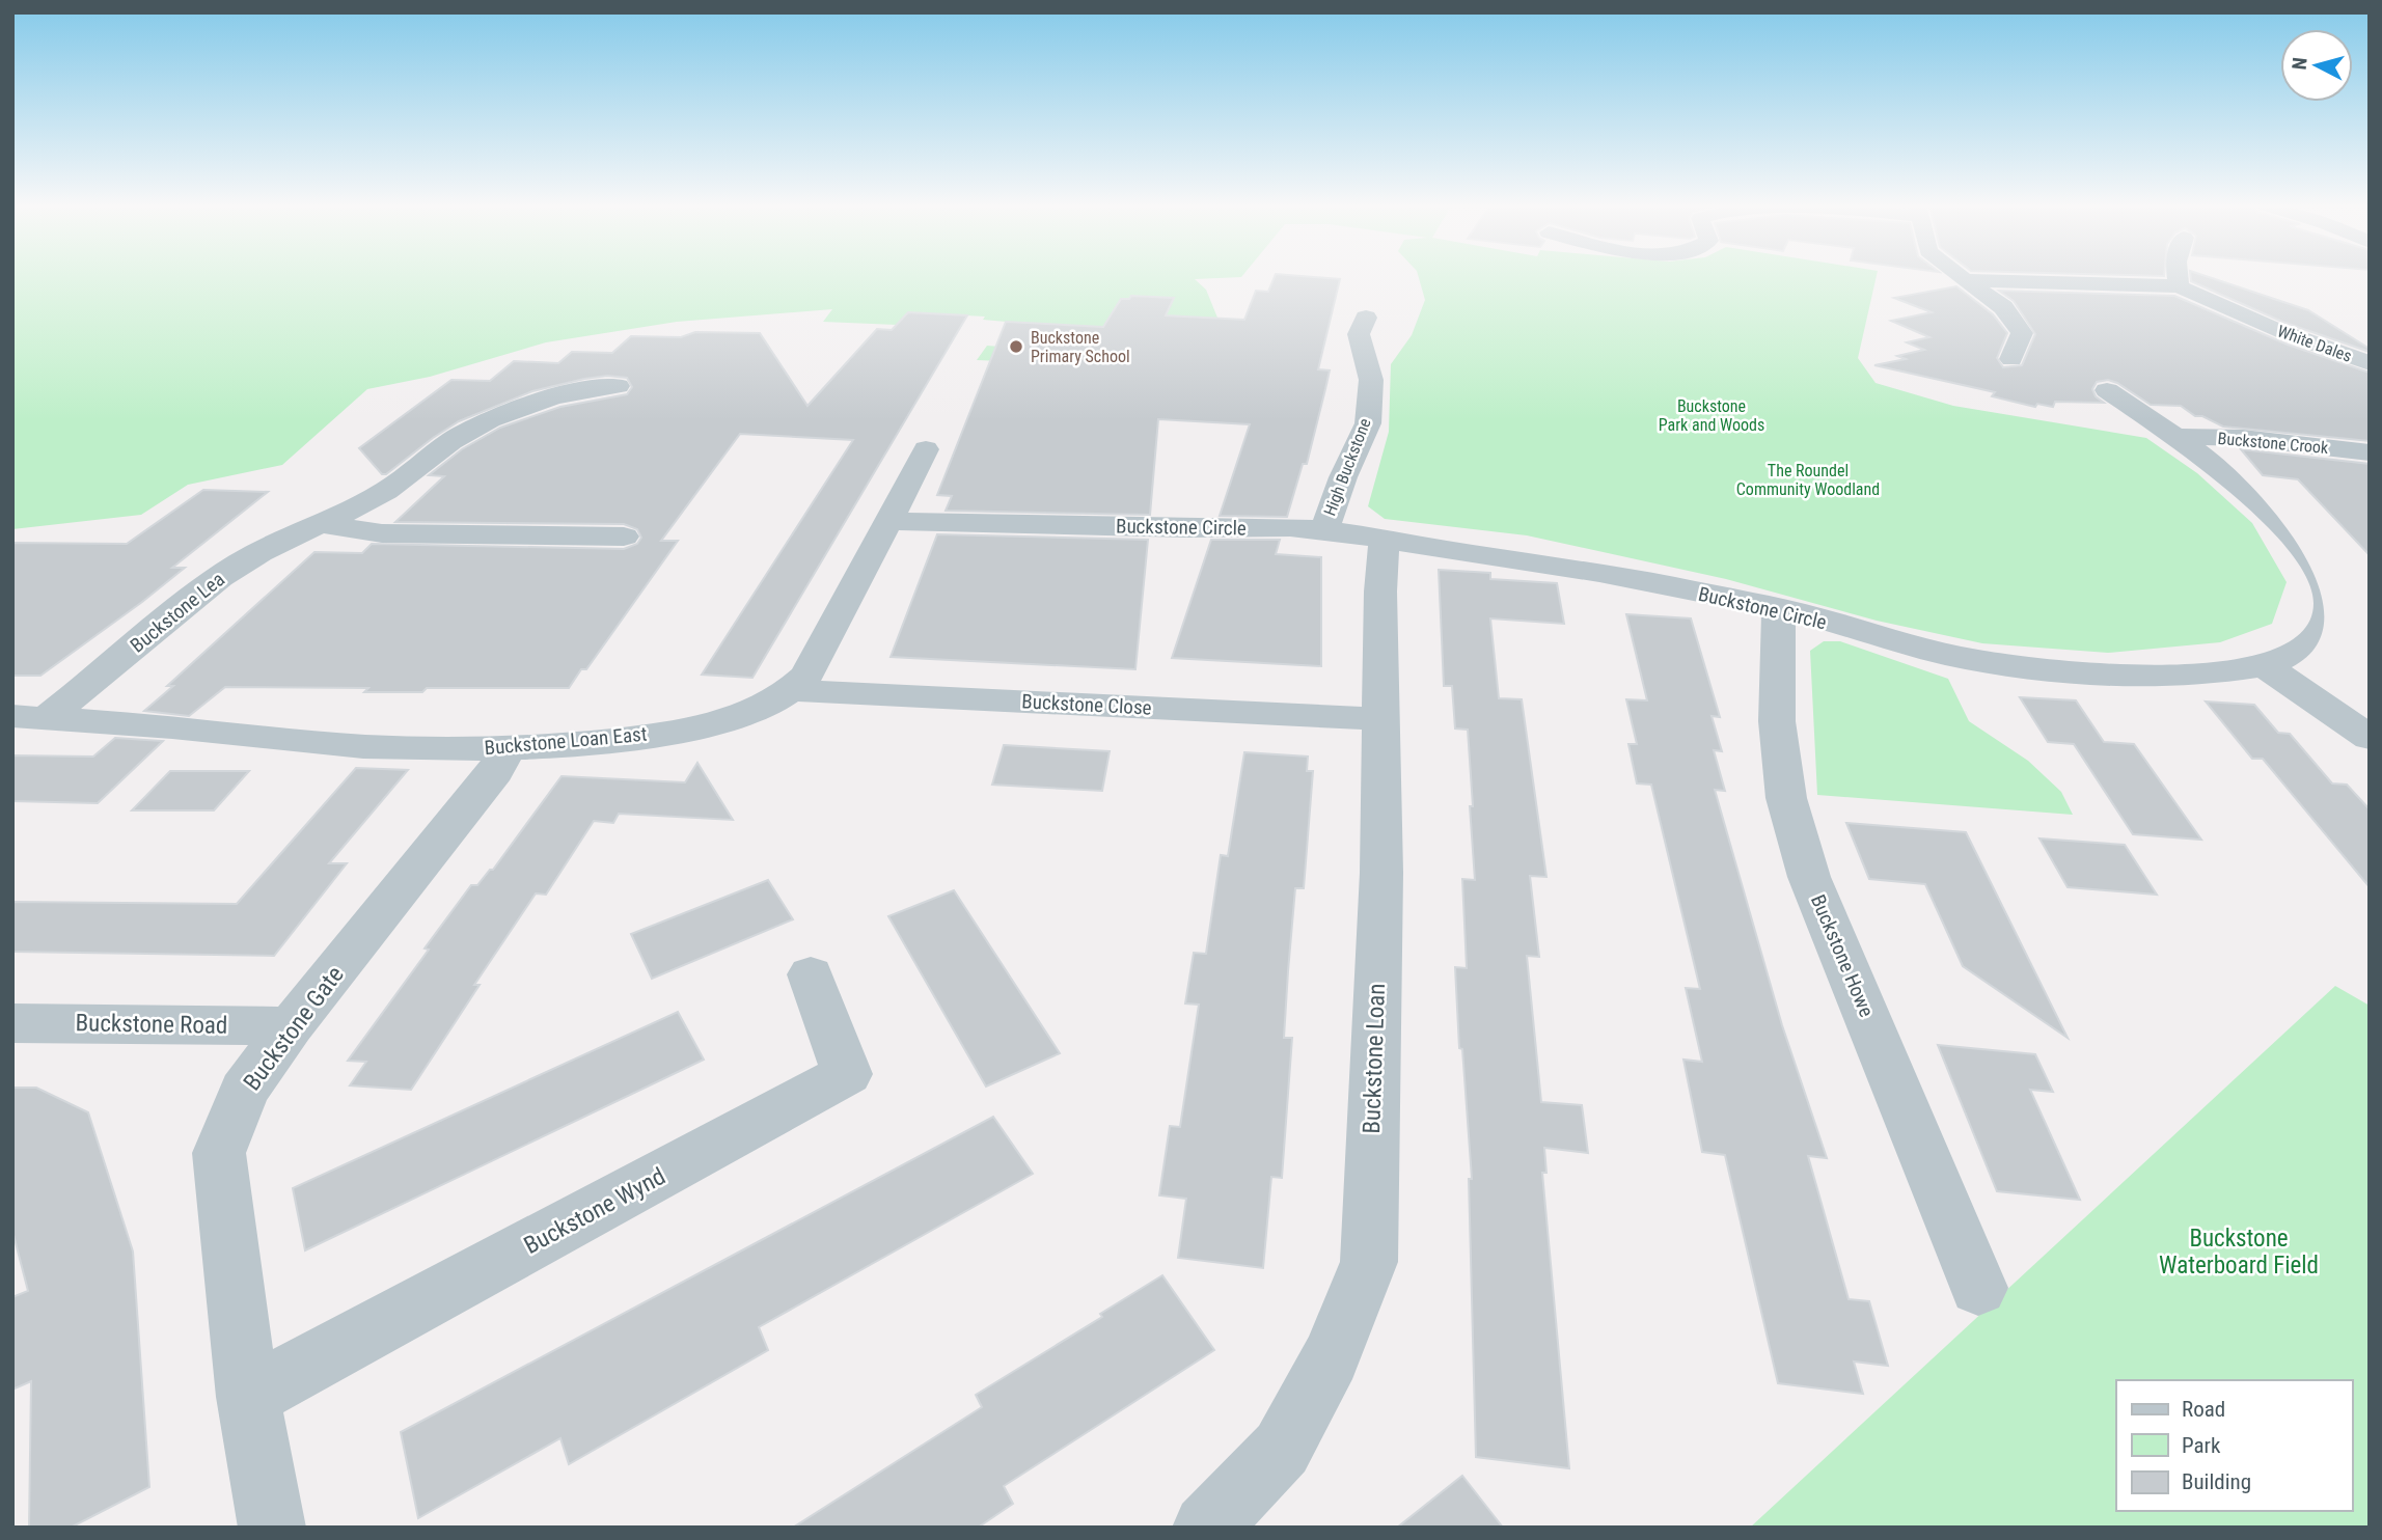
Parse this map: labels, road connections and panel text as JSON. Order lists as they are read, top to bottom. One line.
{"streets":{"street":["White Dales","Buckstone Crook","High Buckstone","Buckstone Circle","Buckstone Lea","Buckstone Close","Buckstone Loan East","Buckstone Howe","Buckstone Road","Buckstone Gate","Buckstone Loan","Buckstone Wynd"]},"crossings":[["Buckstone Crook","Buckstone Circle"],["High Buckstone","Buckstone Circle"],["Buckstone Circle","Buckstone Loan East"],["Buckstone Circle","Buckstone Howe"],["Buckstone Circle","Buckstone Loan"],["Buckstone Lea","Buckstone Loan East"],["Buckstone Close","Buckstone Loan East"],["Buckstone Close","Buckstone Loan"],["Buckstone Loan East","Buckstone Gate"],["Buckstone Road","Buckstone Gate"],["Buckstone Gate","Buckstone Wynd"]],"parks":["Buckstone Park and Woods","The Roundel Community Woodland","Buckstone Waterboard Field"],"places":["Buckstone Primary School"],"legend":["Road","Park","Building"],"north":"left"}
